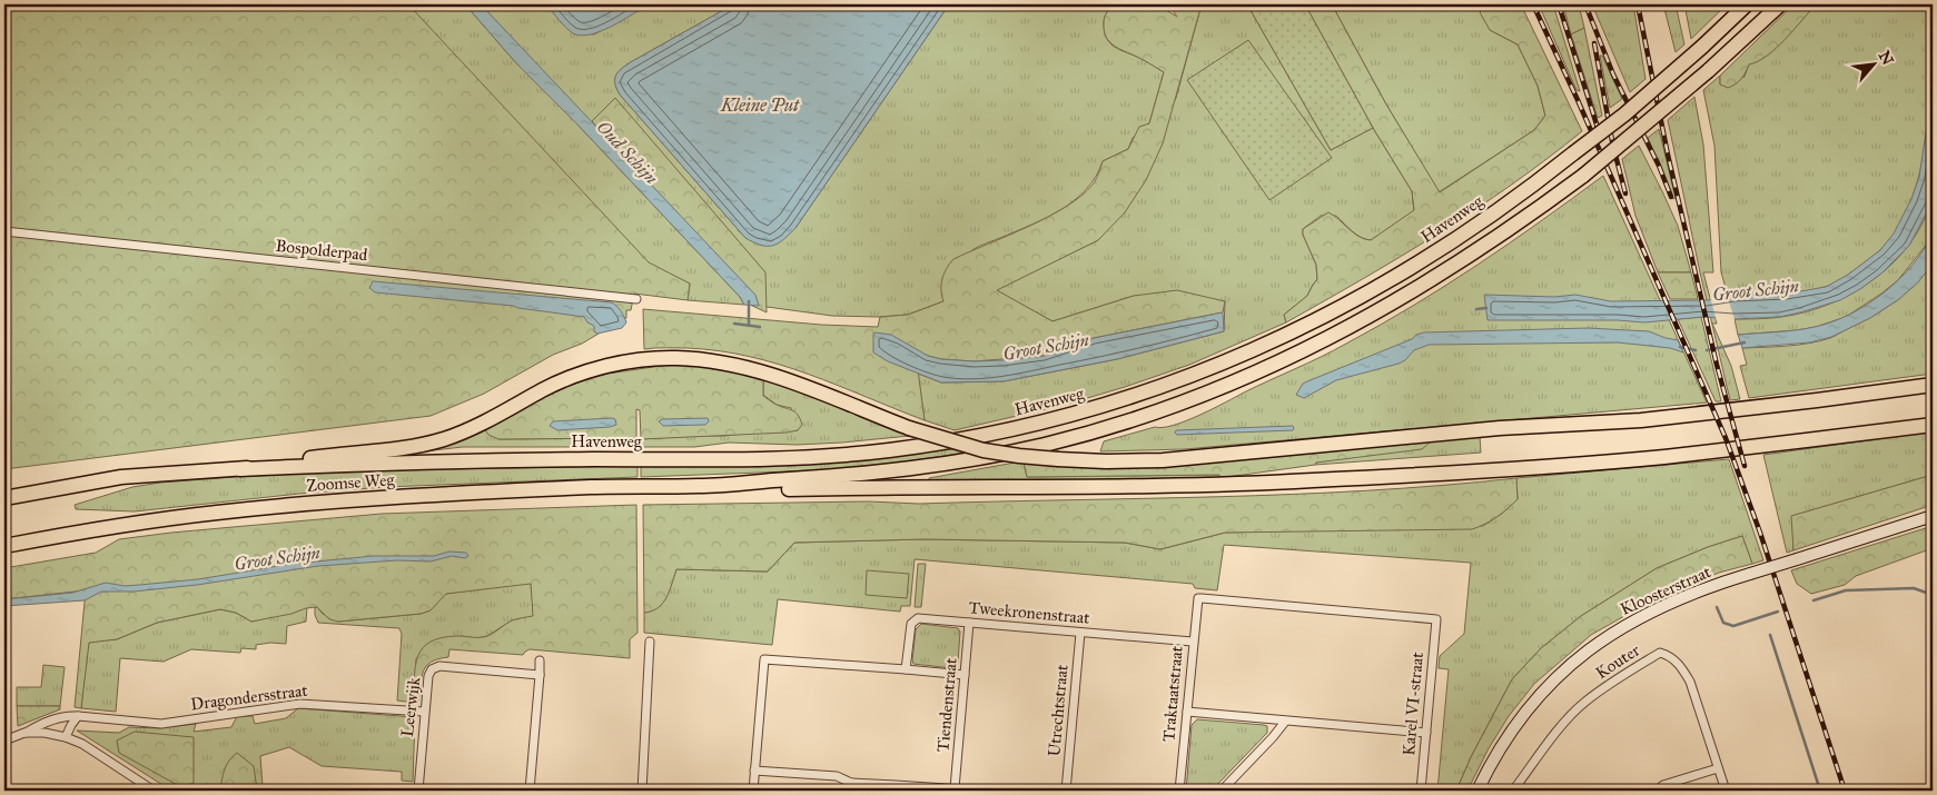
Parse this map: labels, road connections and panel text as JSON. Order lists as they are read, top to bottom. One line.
{"streets":{"highway":["Havenweg","Zoomse Weg"],"main road":["Kloosterstraat"],"street":["Bospolderpad","Tweekronenstraat","Kouter","Traktaatstraat","Dragondersstraat","Karel VI-straat","Tiendenstraat","Leerwijk","Utrechtstraat"]},"crossings":[["Tweekronenstraat","Traktaatstraat"],["Tweekronenstraat","Tiendenstraat"],["Tweekronenstraat","Utrechtstraat"],["Traktaatstraat","Karel VI-straat"],["Dragondersstraat","Leerwijk"]],"water":["Kleine Put","Oud Schijn","Groot Schijn"],"north":"top right"}
